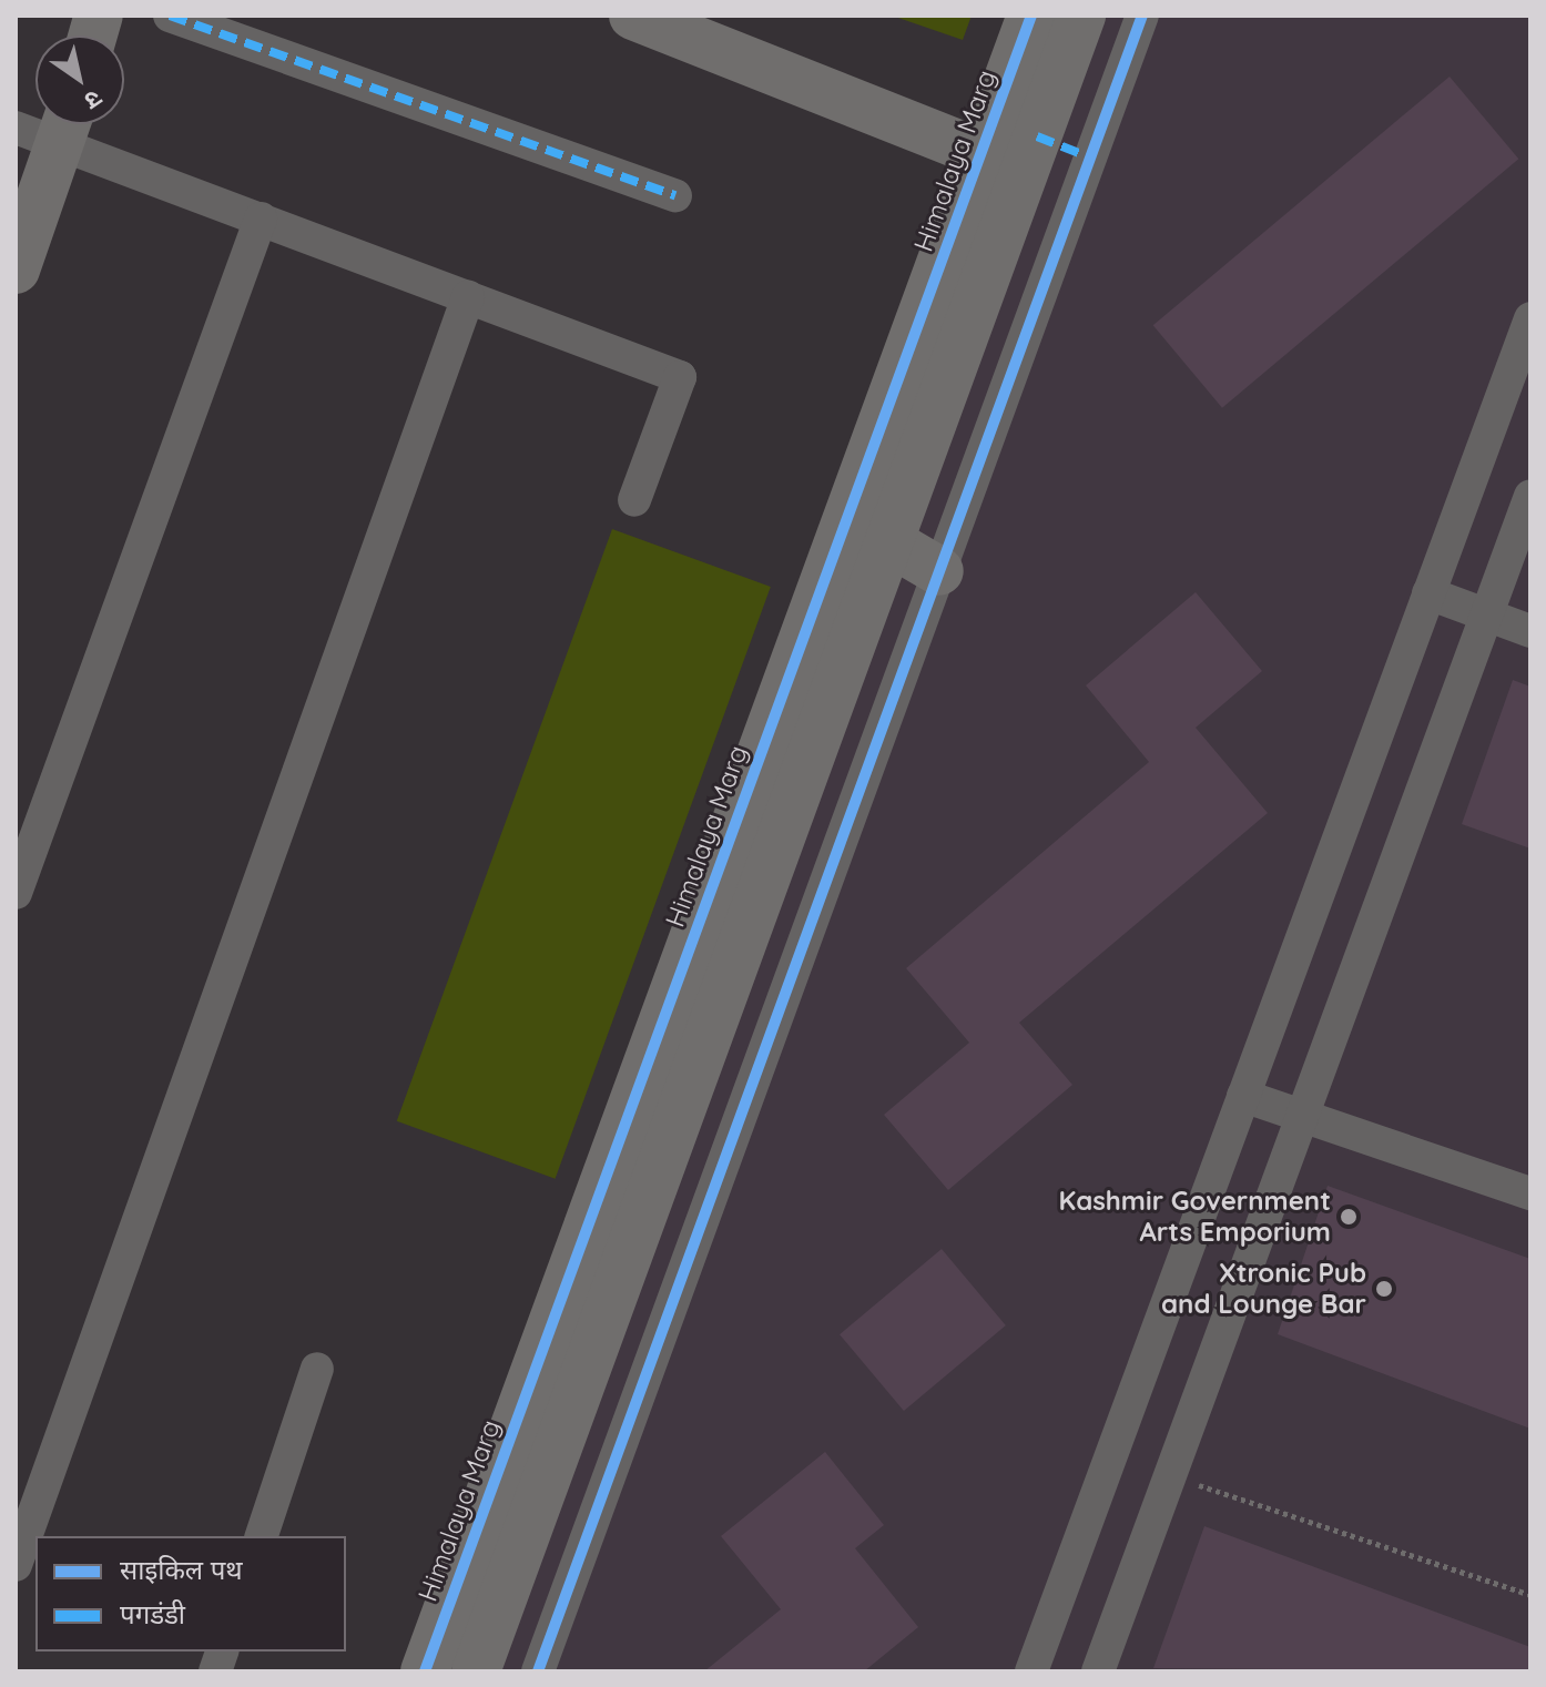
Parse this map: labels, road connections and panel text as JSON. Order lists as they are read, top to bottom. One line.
{"streets":{"main road":["Himalaya Marg"]},"places":["Kashmir Government Arts Emporium","Xtronic Pub and Lounge Bar"],"legend":["साइकिल पथ","पगडंडी"],"north":"bottom right"}
